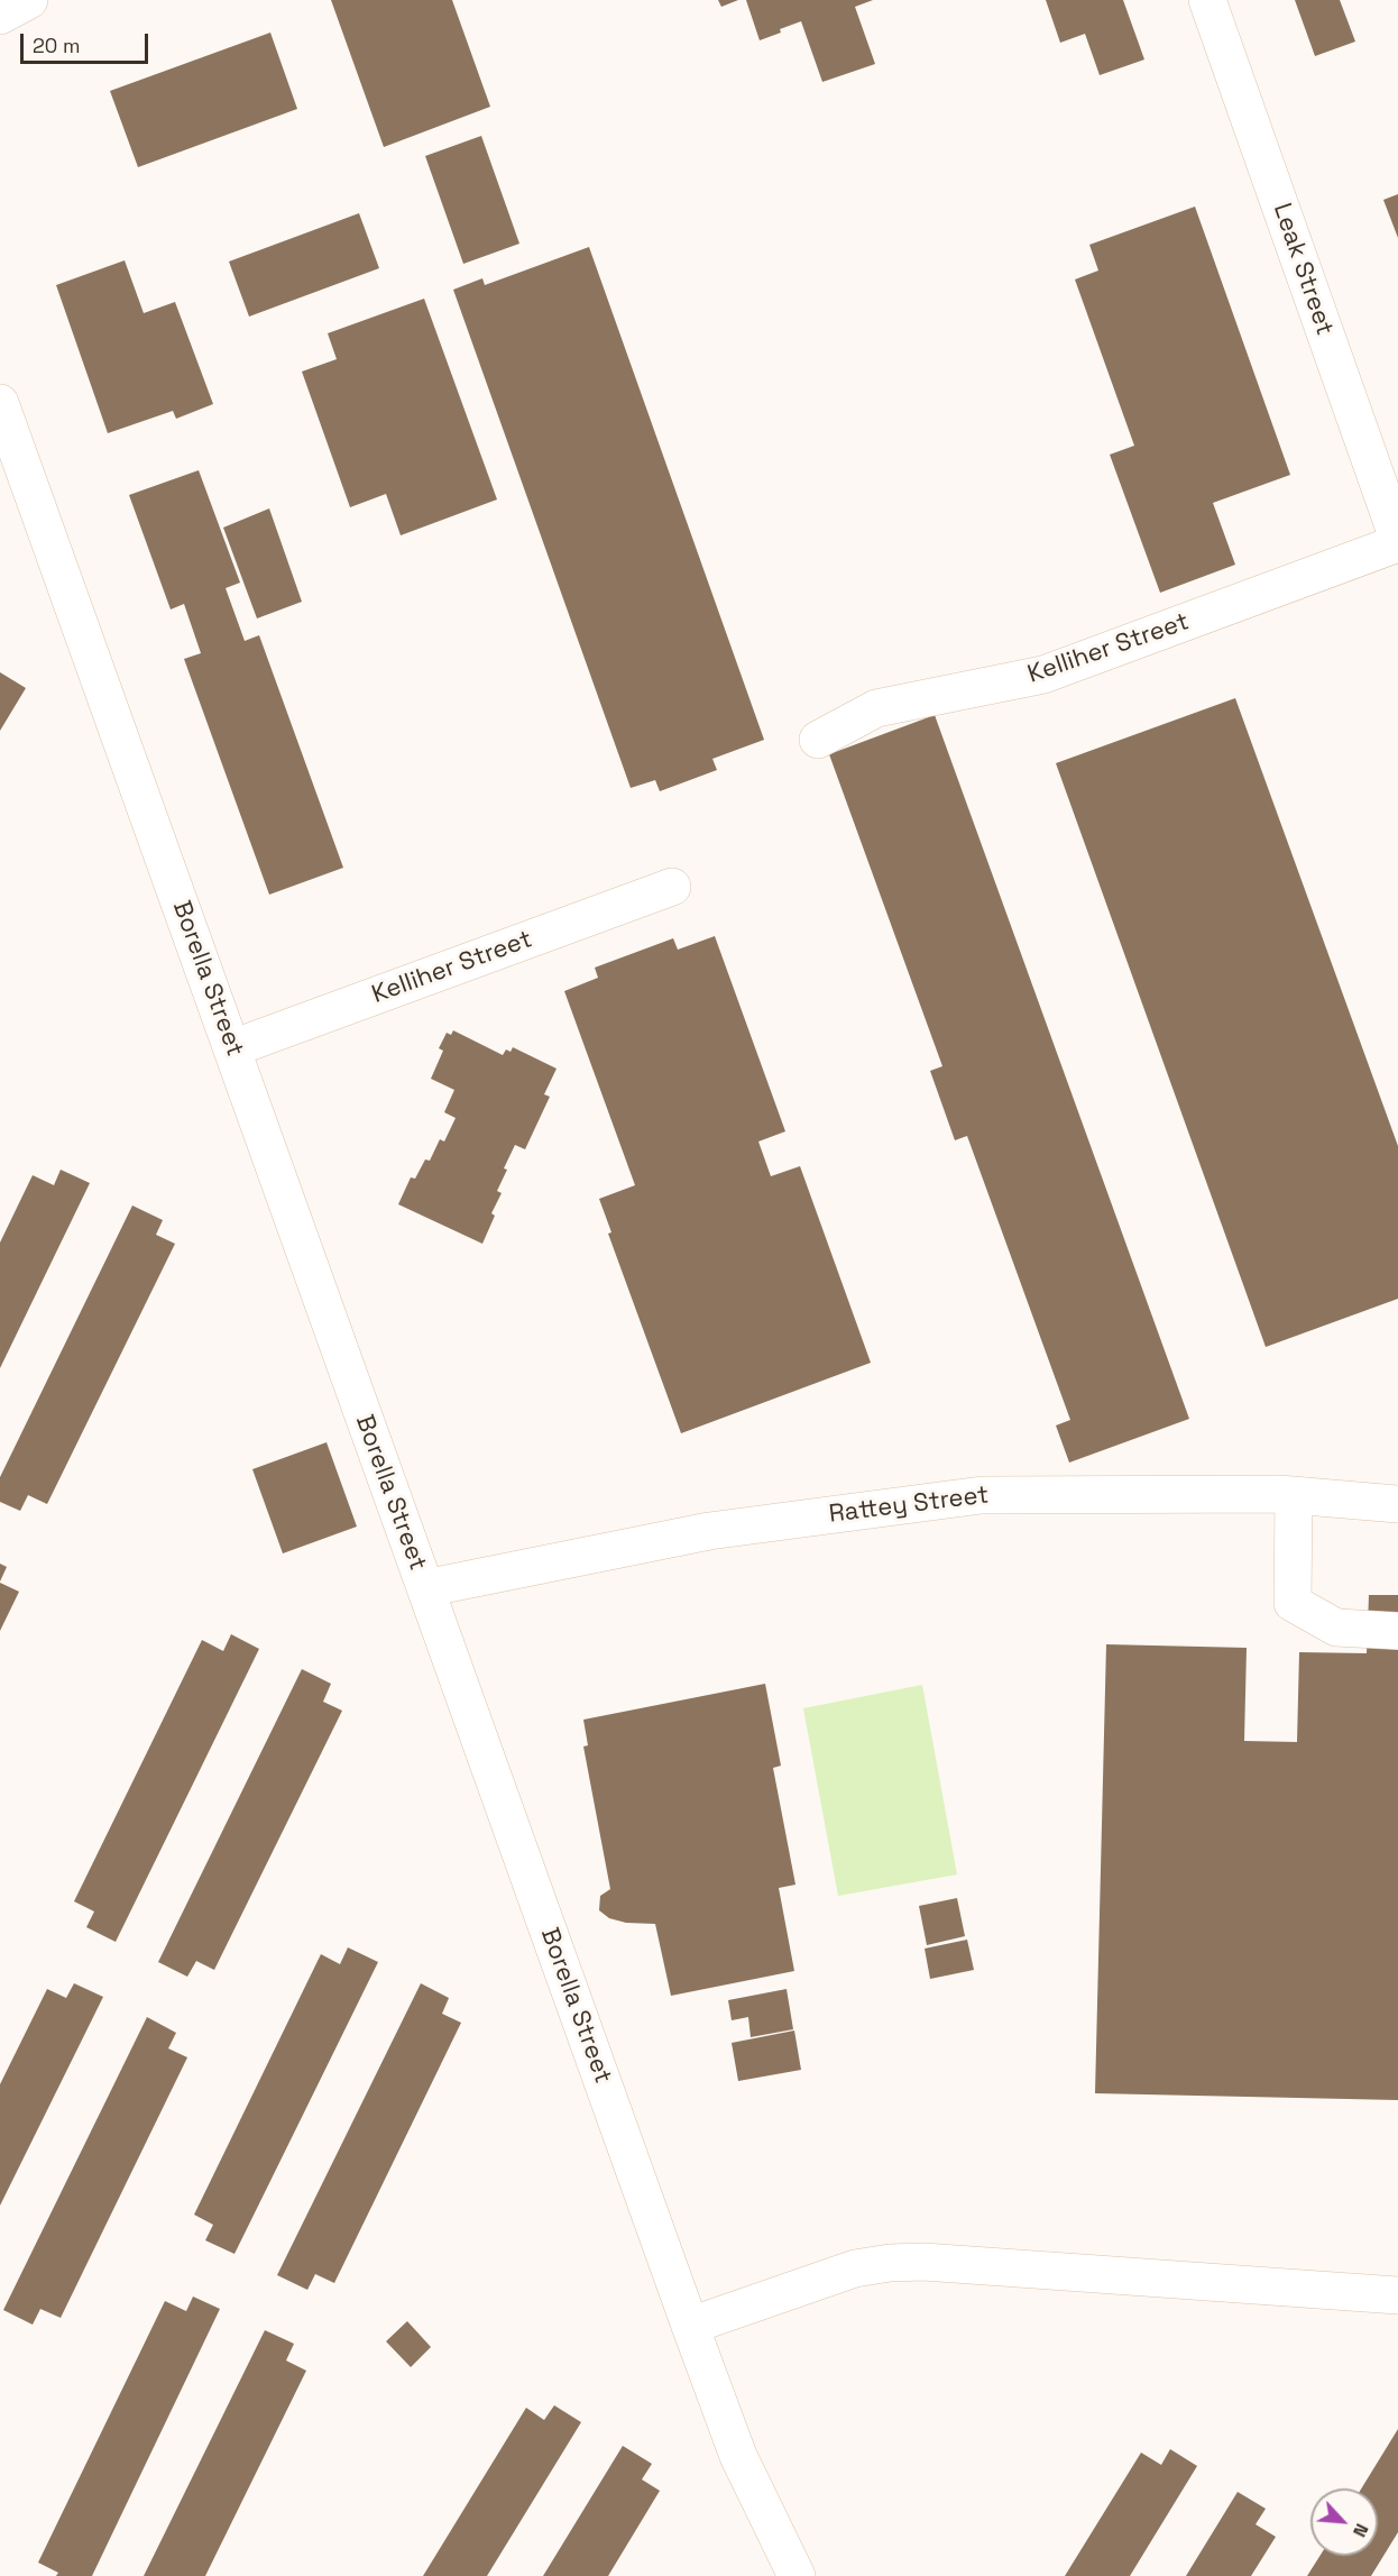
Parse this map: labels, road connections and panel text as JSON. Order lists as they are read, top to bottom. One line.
{"streets":{"lane":["Leak Street","Kelliher Street","Borella Street","Rattey Street"]},"crossings":[["Leak Street","Kelliher Street"],["Kelliher Street","Borella Street"],["Borella Street","Rattey Street"]],"scale_bar":"20 m","north":"bottom right"}
